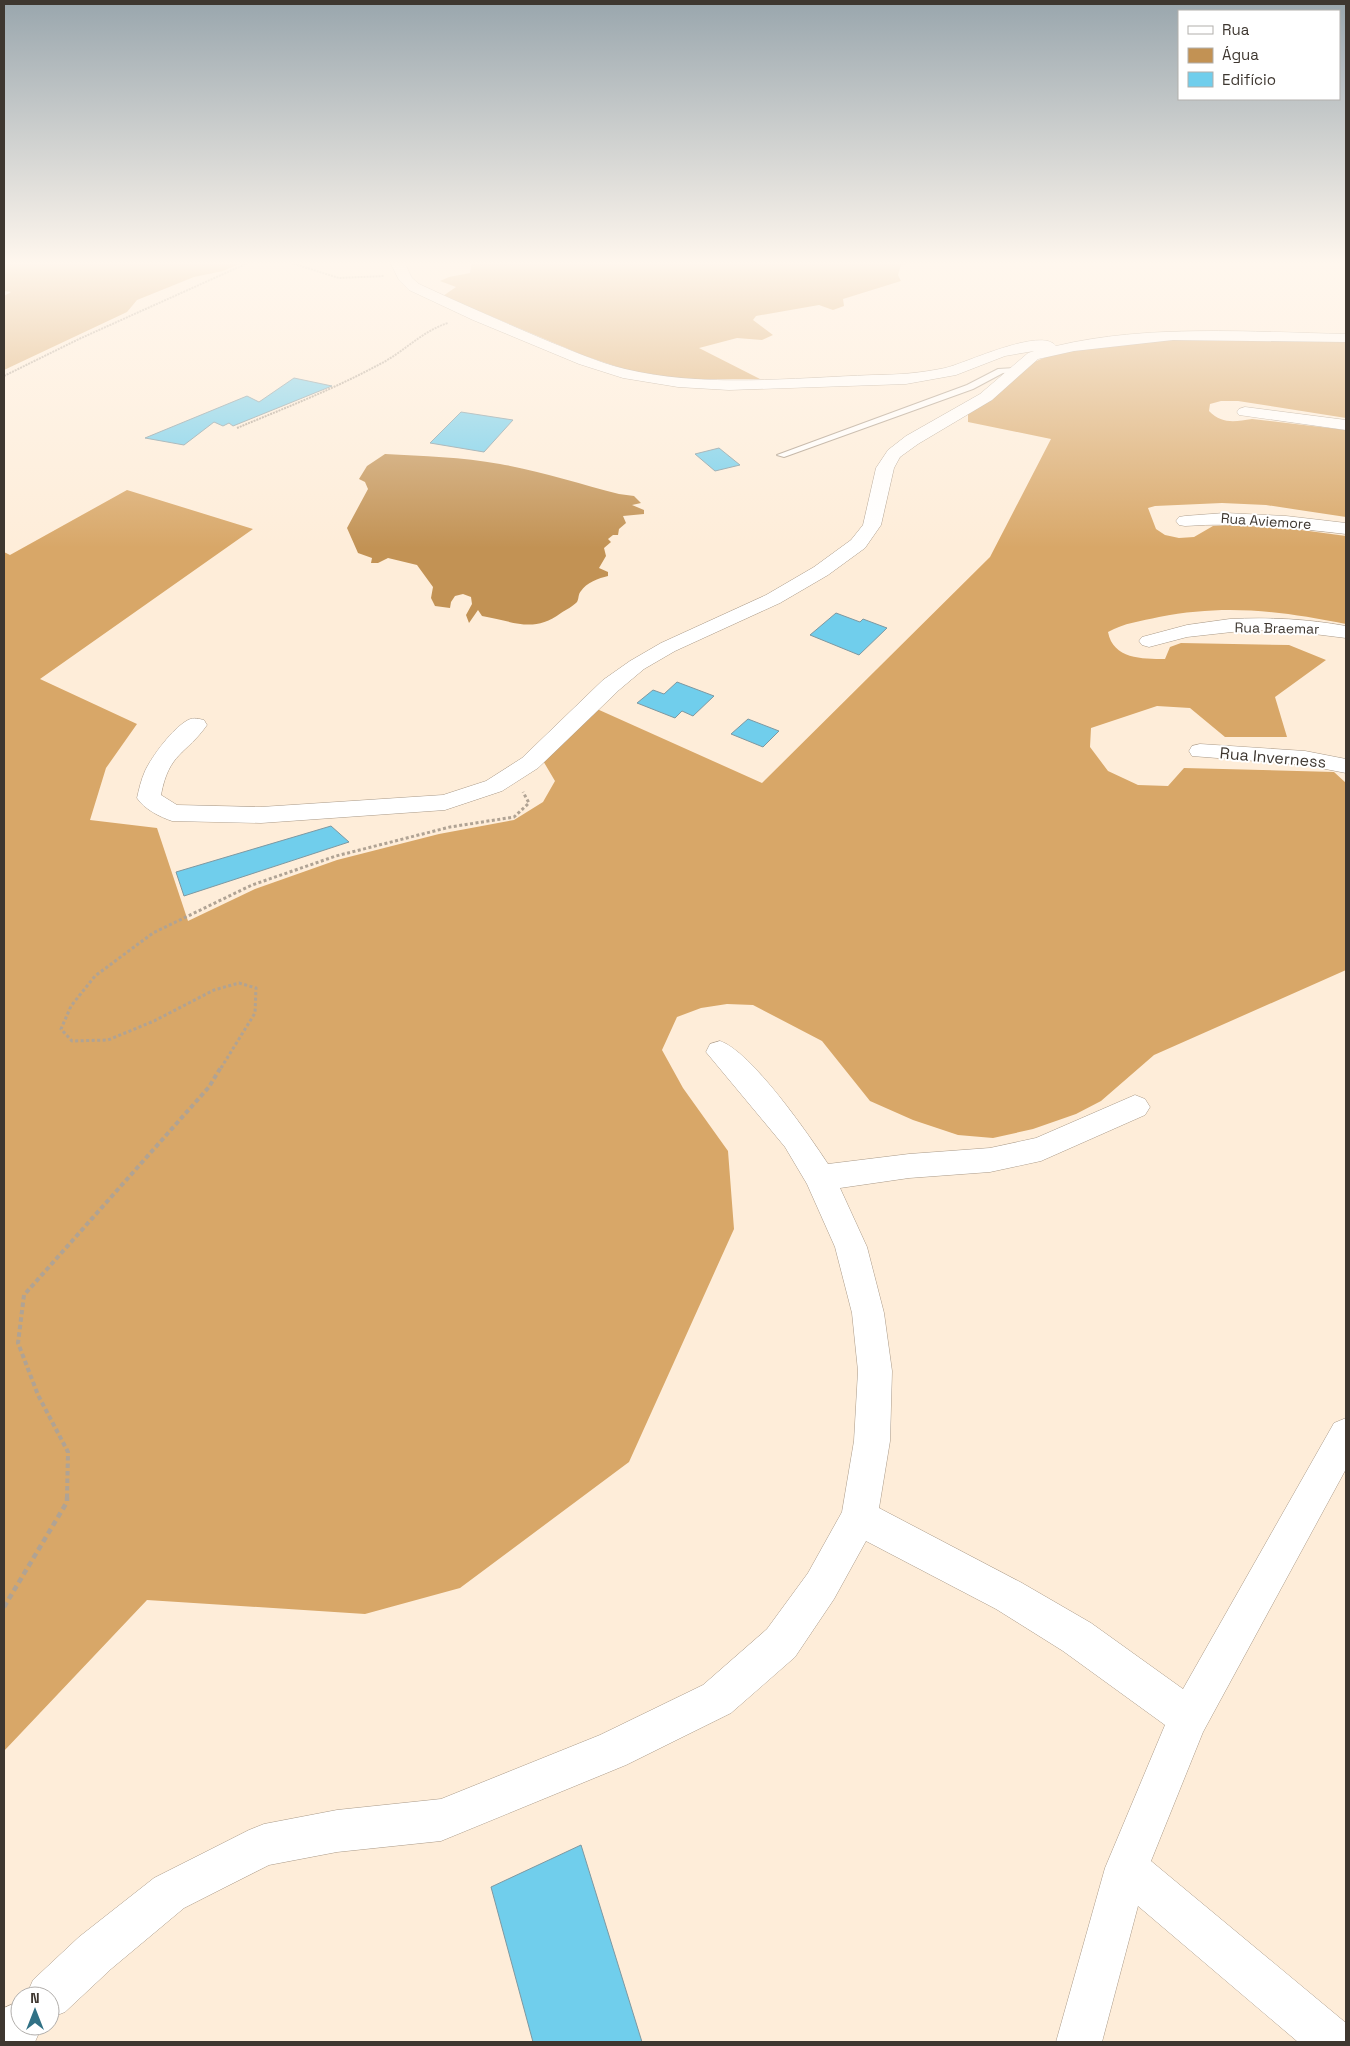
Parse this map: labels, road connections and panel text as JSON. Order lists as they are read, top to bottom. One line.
{"streets":{"street":["Rua Aviemore","Rua Braemar","Rua Inverness"]},"legend":["Rua","Água","Edifício"],"north":"top"}
